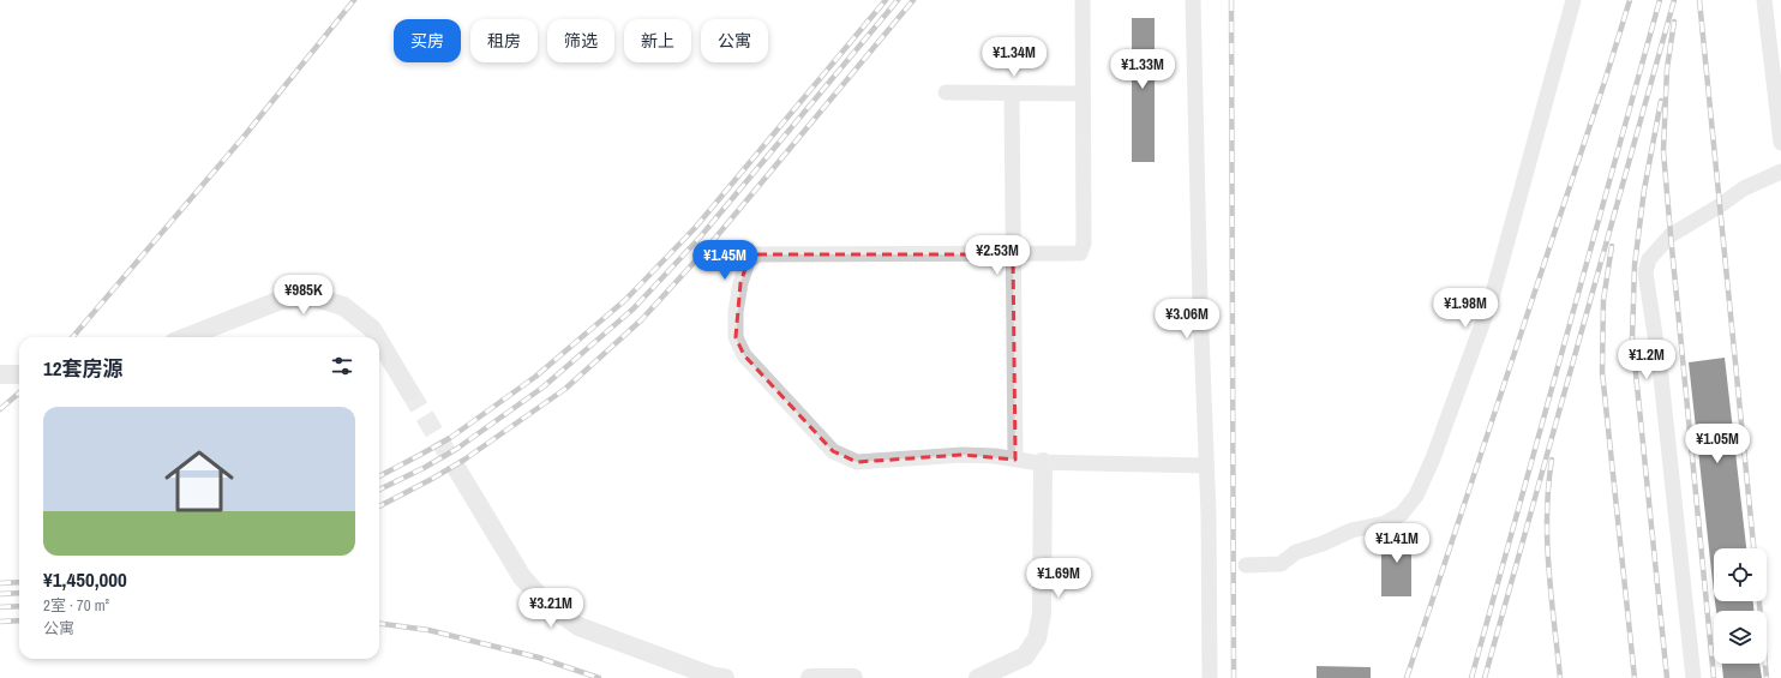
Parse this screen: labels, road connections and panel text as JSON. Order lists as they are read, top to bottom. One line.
{"page":{"chip":["买房","租房","筛选","新上","公寓"],"price":["¥1.34M","¥1.33M","¥2.53M","¥1.45M","¥985K","¥1.98M","¥3.06M","¥1.2M","¥1.05M","¥1.41M","¥1.69M","¥3.21M"],"heading":"12套房源","list":[{"name":"¥1,450,000","note":"2室 · 70 m² · 公寓"}]}}
